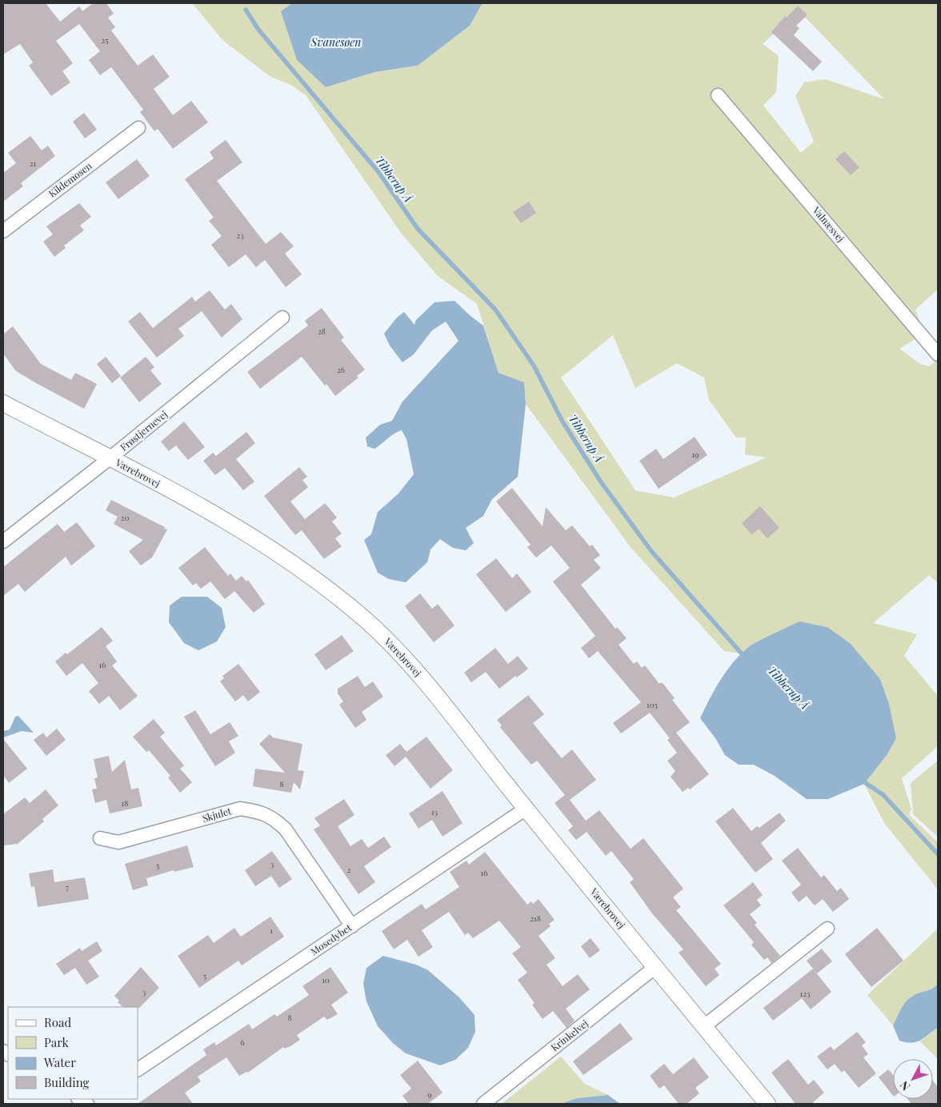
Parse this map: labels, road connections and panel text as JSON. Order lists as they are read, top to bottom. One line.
{"streets":{"street":["Kildemosen","Valnæsvej","Frøstjernevej","Værebrovej","Skjulet","Mosedybet","Krinkelvej"]},"crossings":[["Frøstjernevej","Værebrovej"],["Værebrovej","Mosedybet"],["Værebrovej","Krinkelvej"],["Skjulet","Mosedybet"]],"water":["Svanesøen","Tibberup Å"],"house_numbers":["25","21","23","28","26","19","20","16","105","8","18","13","3","5","2","16","7","218","1","5","10","3","123","8","6","9"],"legend":["Road","Park","Water","Building"],"north":"bottom left"}
